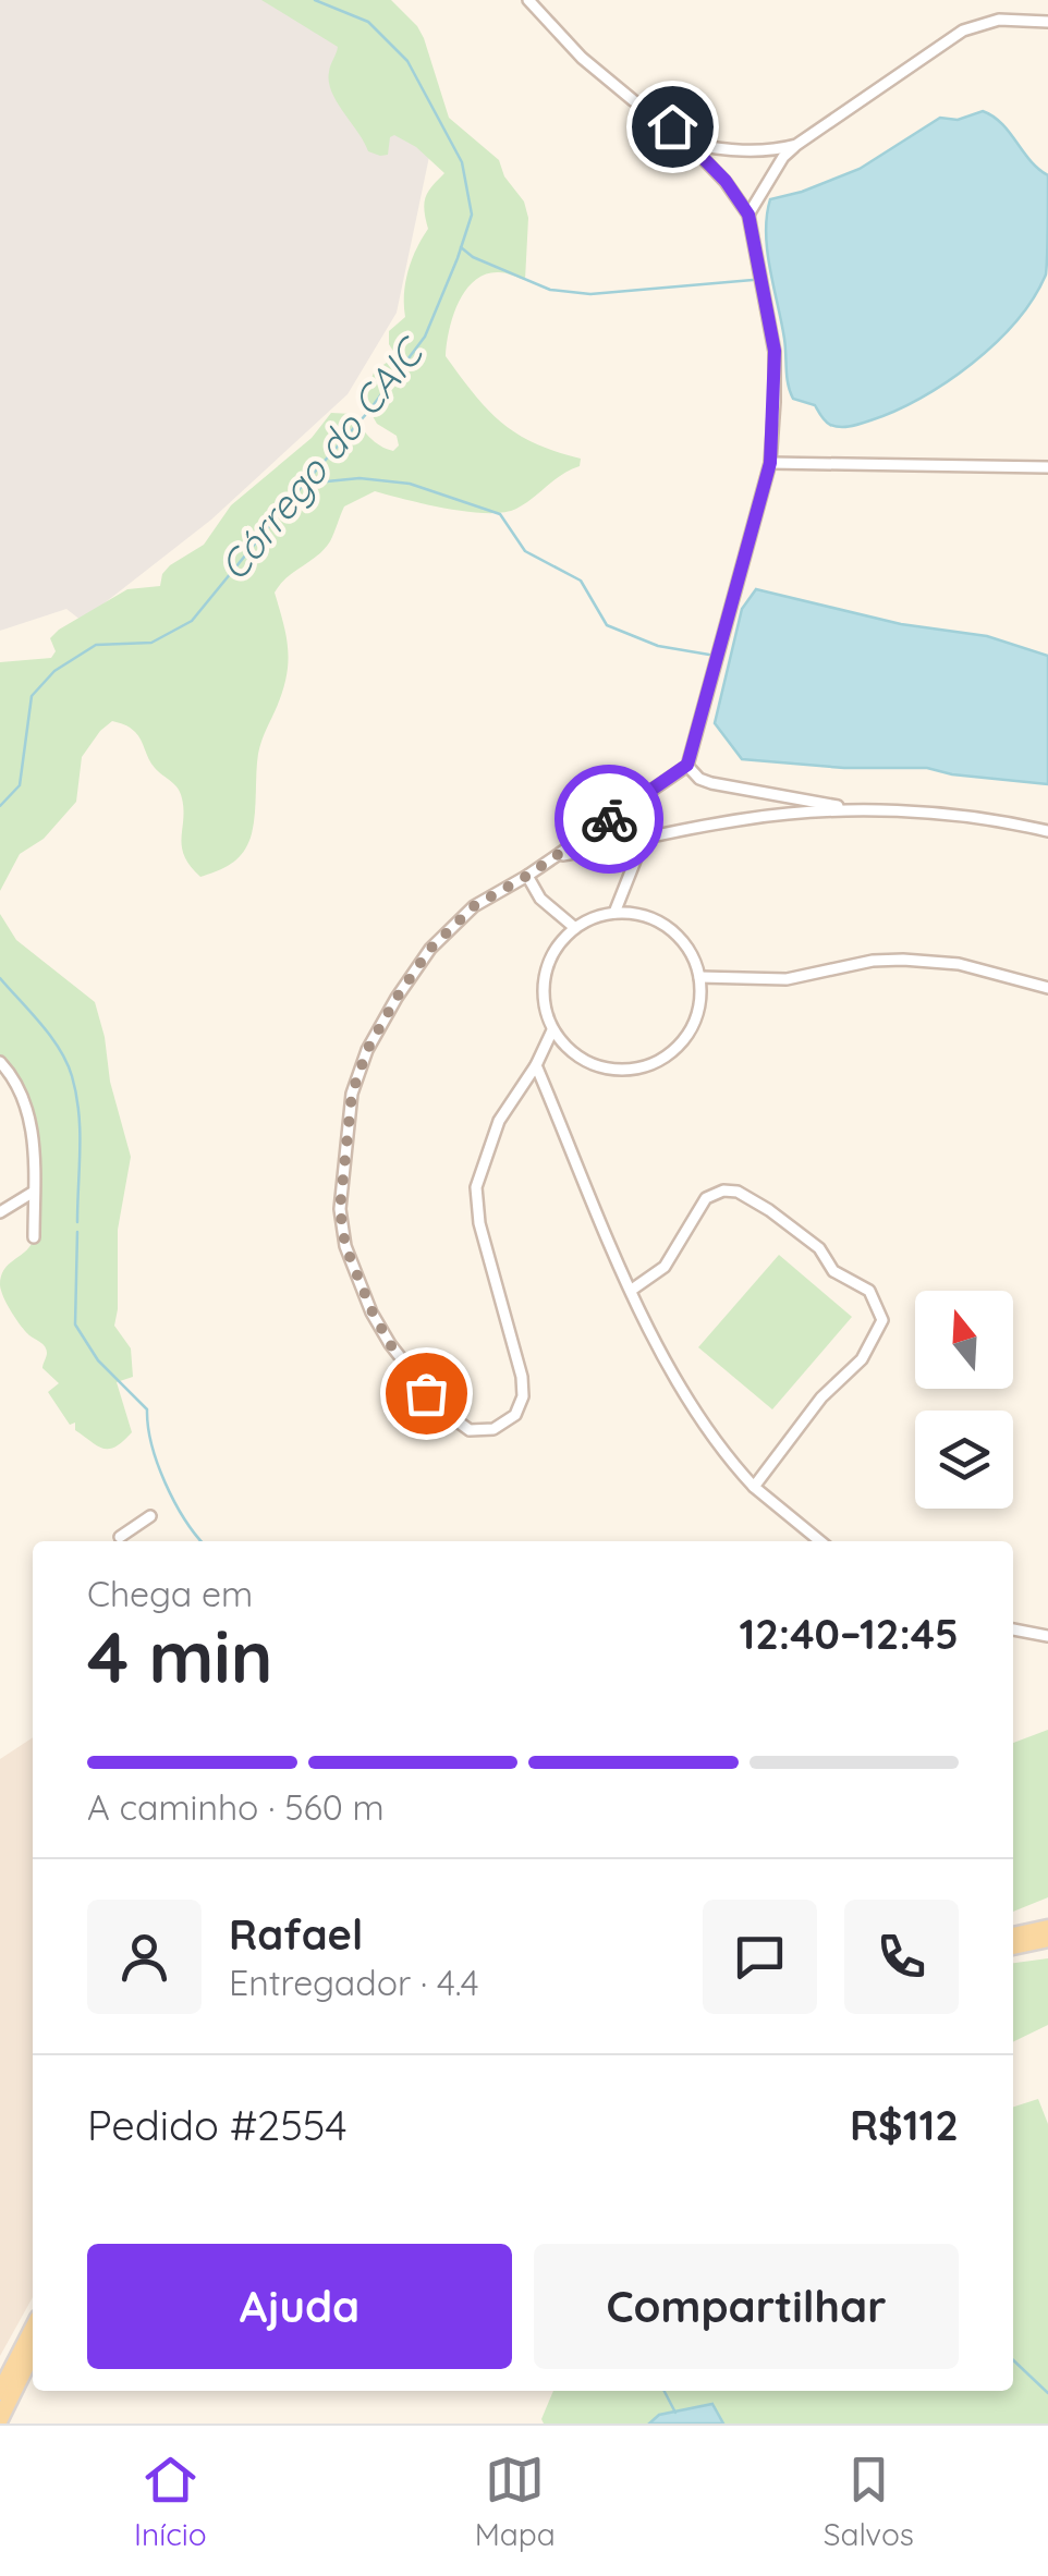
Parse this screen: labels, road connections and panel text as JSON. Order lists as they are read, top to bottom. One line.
{"water":["Córrego do CAIC"],"north":"top","page":{"heading":["4 min","Chega em","12:40–12:45"],"panel":["Rafael","Entregador · 4.4","Pedido #2554","R$112"],"bar":"A caminho · 560 m","buttons":["Ajuda","Compartilhar"],"tabs":["Início","Mapa","Salvos"]}}
